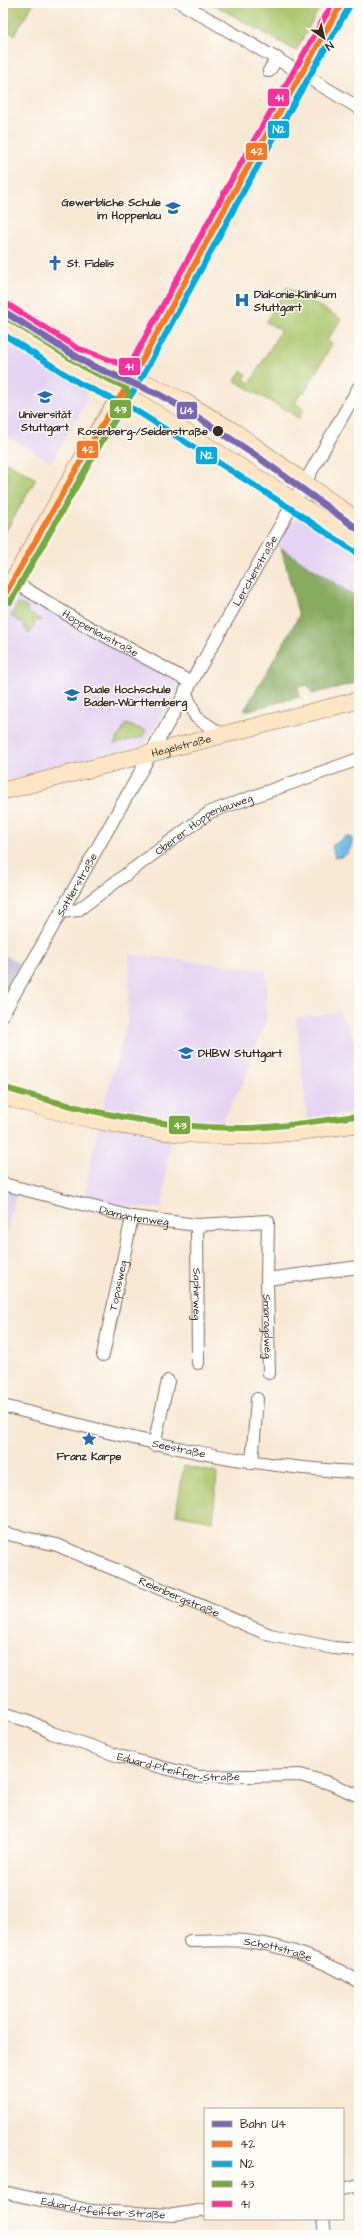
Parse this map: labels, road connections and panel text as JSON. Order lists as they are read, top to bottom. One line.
{"streets":{"street":["Lerchenstraße","Hoppenlaustraße","Hegelstraße","Oberer Hoppenlauweg","Sattlerstraße","Diamantenweg","Topasweg","Saphirweg","Smaragdweg","Seestraße","Relenbergstraße","Eduard-Pfeiffer-Straße","Schottstraße"]},"crossings":[["Lerchenstraße","Hoppenlaustraße"],["Lerchenstraße","Hegelstraße"],["Lerchenstraße","Sattlerstraße"],["Hegelstraße","Sattlerstraße"],["Oberer Hoppenlauweg","Sattlerstraße"],["Diamantenweg","Topasweg"],["Diamantenweg","Saphirweg"],["Diamantenweg","Smaragdweg"]],"places":{"school or university":["Gewerbliche Schule im Hoppenlau","Universität Stuttgart","Duale Hochschule Baden-Württemberg","DHBW Stuttgart"],"church":["St. Fidelis"],"hospital":["Diakonie-Klinikum Stuttgart"],"other":["Rosenberg-/Seidenstraße"],"place":["Franz Karpe"]},"lines":["transit line 42","transit line 41","transit line N2","rail line U4","transit line 43"],"legend":["Bahn U4","42","N2","43","41"],"north":"bottom right"}
